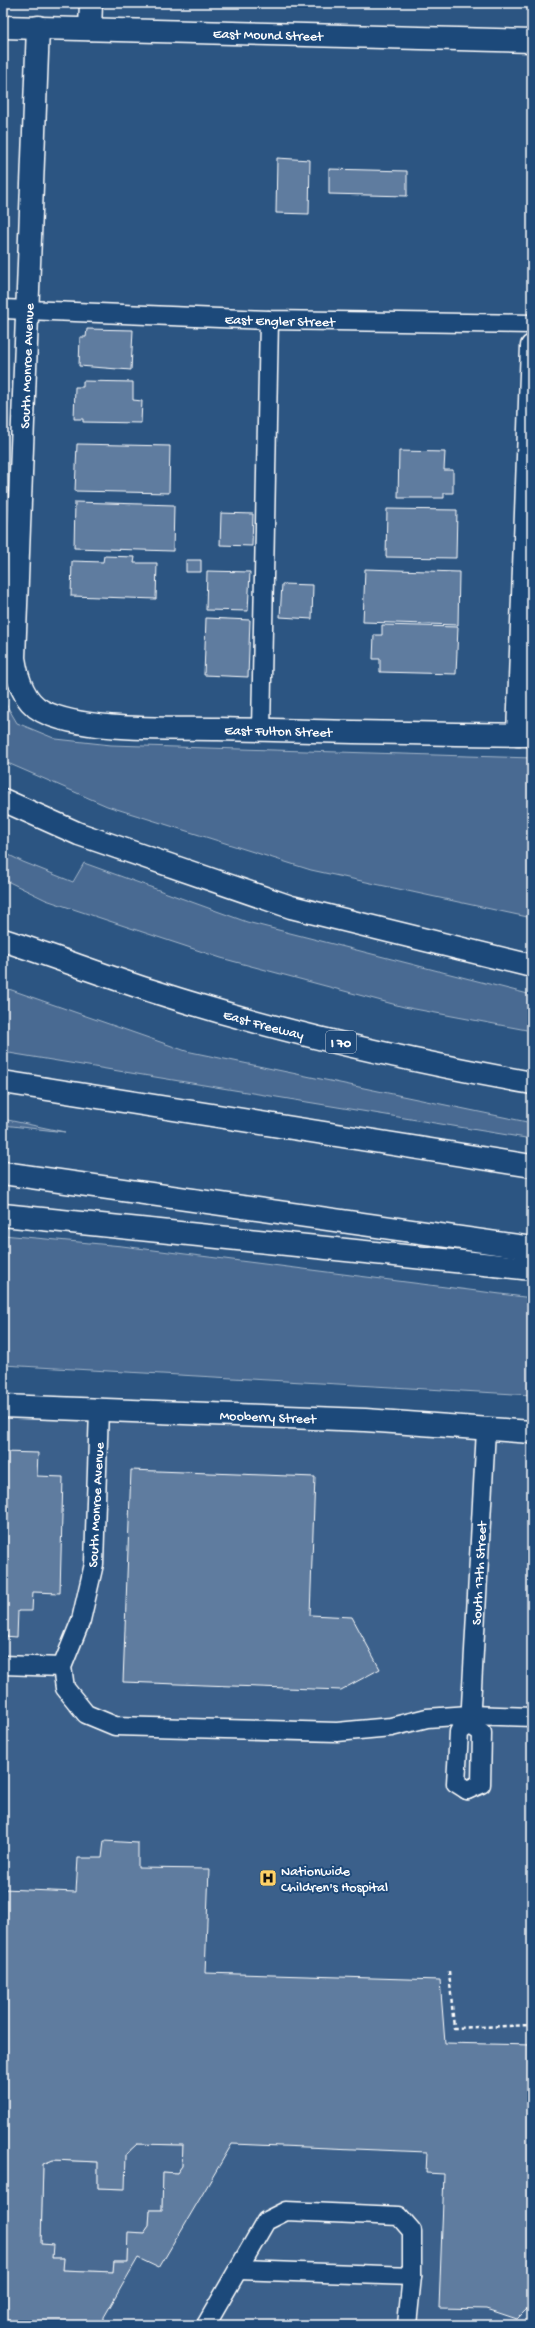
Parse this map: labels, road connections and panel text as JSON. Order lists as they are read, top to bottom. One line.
{"streets":{"main road":["East Mound Street","South Monroe Avenue","East Fulton Street","East Freeway","I 70","Mooberry Street"],"lane":["East Engler Street","South 17th Street"]},"crossings":[["East Mound Street","South Monroe Avenue"],["East Engler Street","South Monroe Avenue"],["South Monroe Avenue","East Fulton Street"],["South Monroe Avenue","Mooberry Street"],["Mooberry Street","South 17th Street"]],"places":{"hospital":["Nationwide Children's Hospital"]}}
